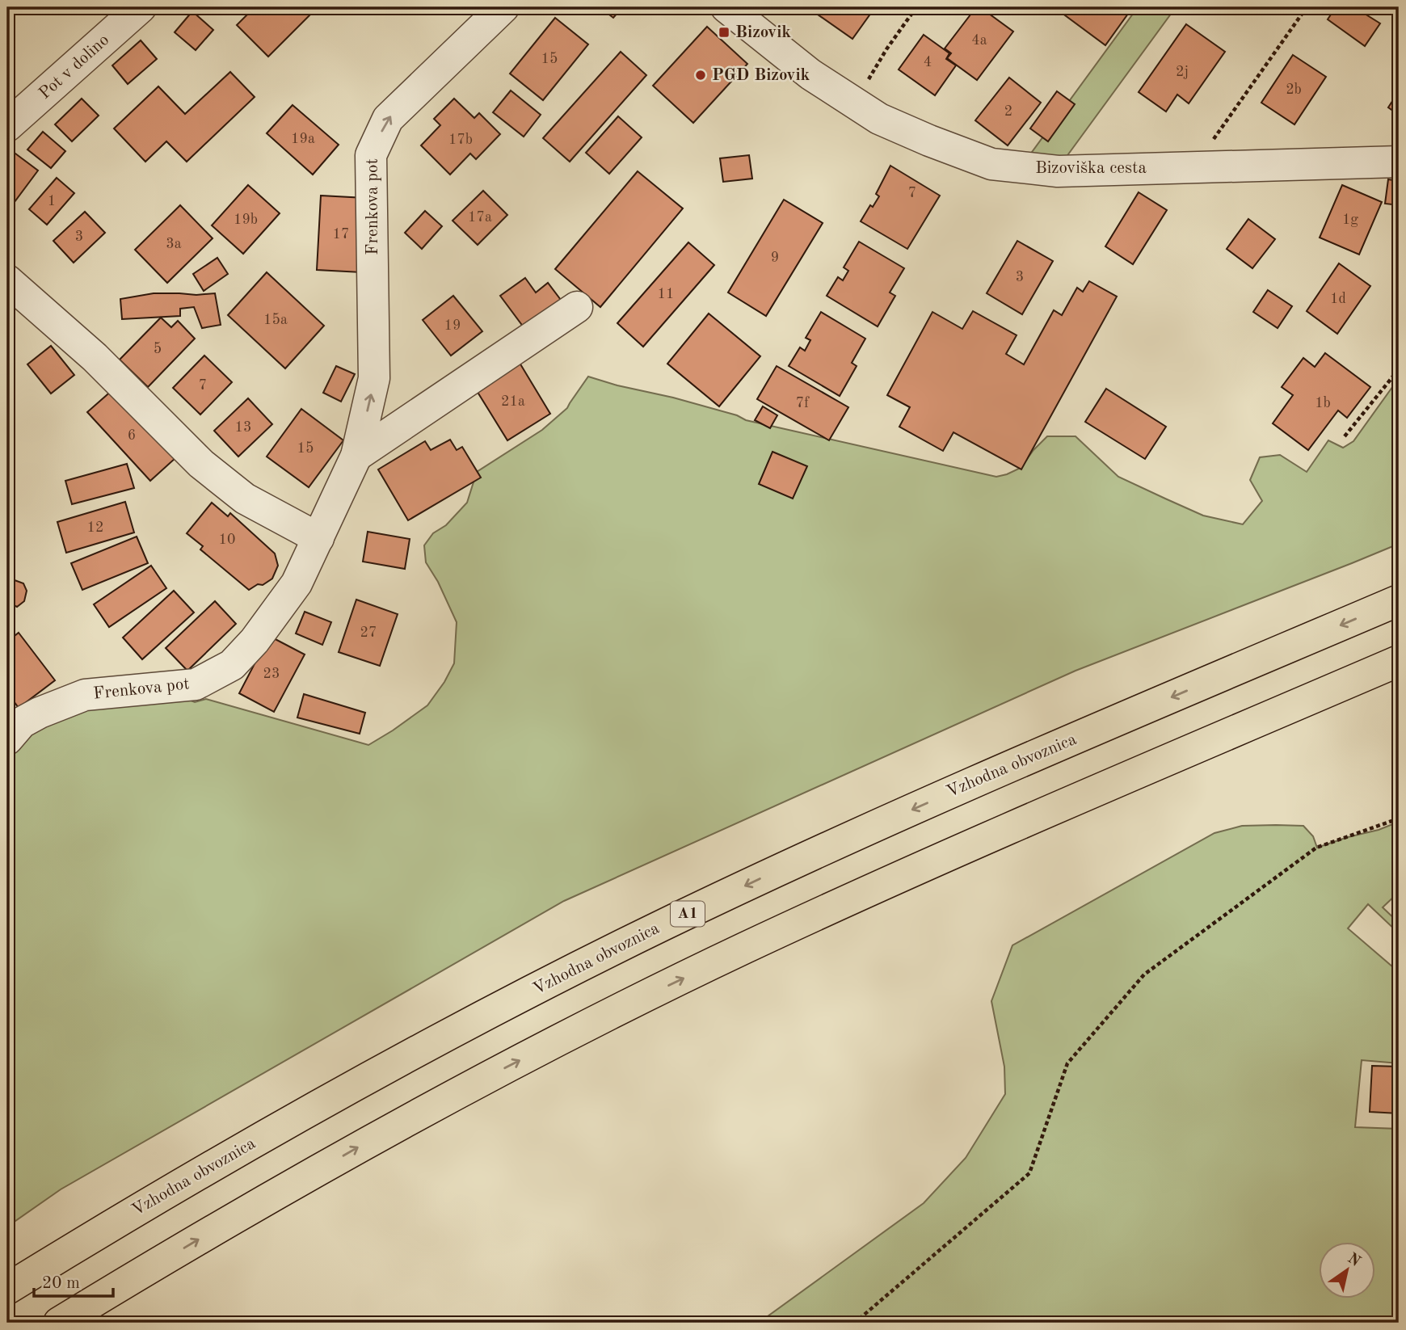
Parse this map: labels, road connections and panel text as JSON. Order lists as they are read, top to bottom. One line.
{"streets":{"highway":["Vzhodna obvoznica","A1"],"street":["Pot v dolino","Bizoviška cesta","Frenkova pot"]},"one_way":["Frenkova pot"],"places":{"transit":["Bizovik"],"other":["PGD Bizovik"]},"house_numbers":["4a","15","4","2j","2b","2","19a","17b","7","1","17a","19b","1g","17","3","3a","9","3","11","1d","15a","19","5","7","21a","7f","1b","13","6","15","12","10","27","23"],"scale_bar":"20 m","north":"top right"}
